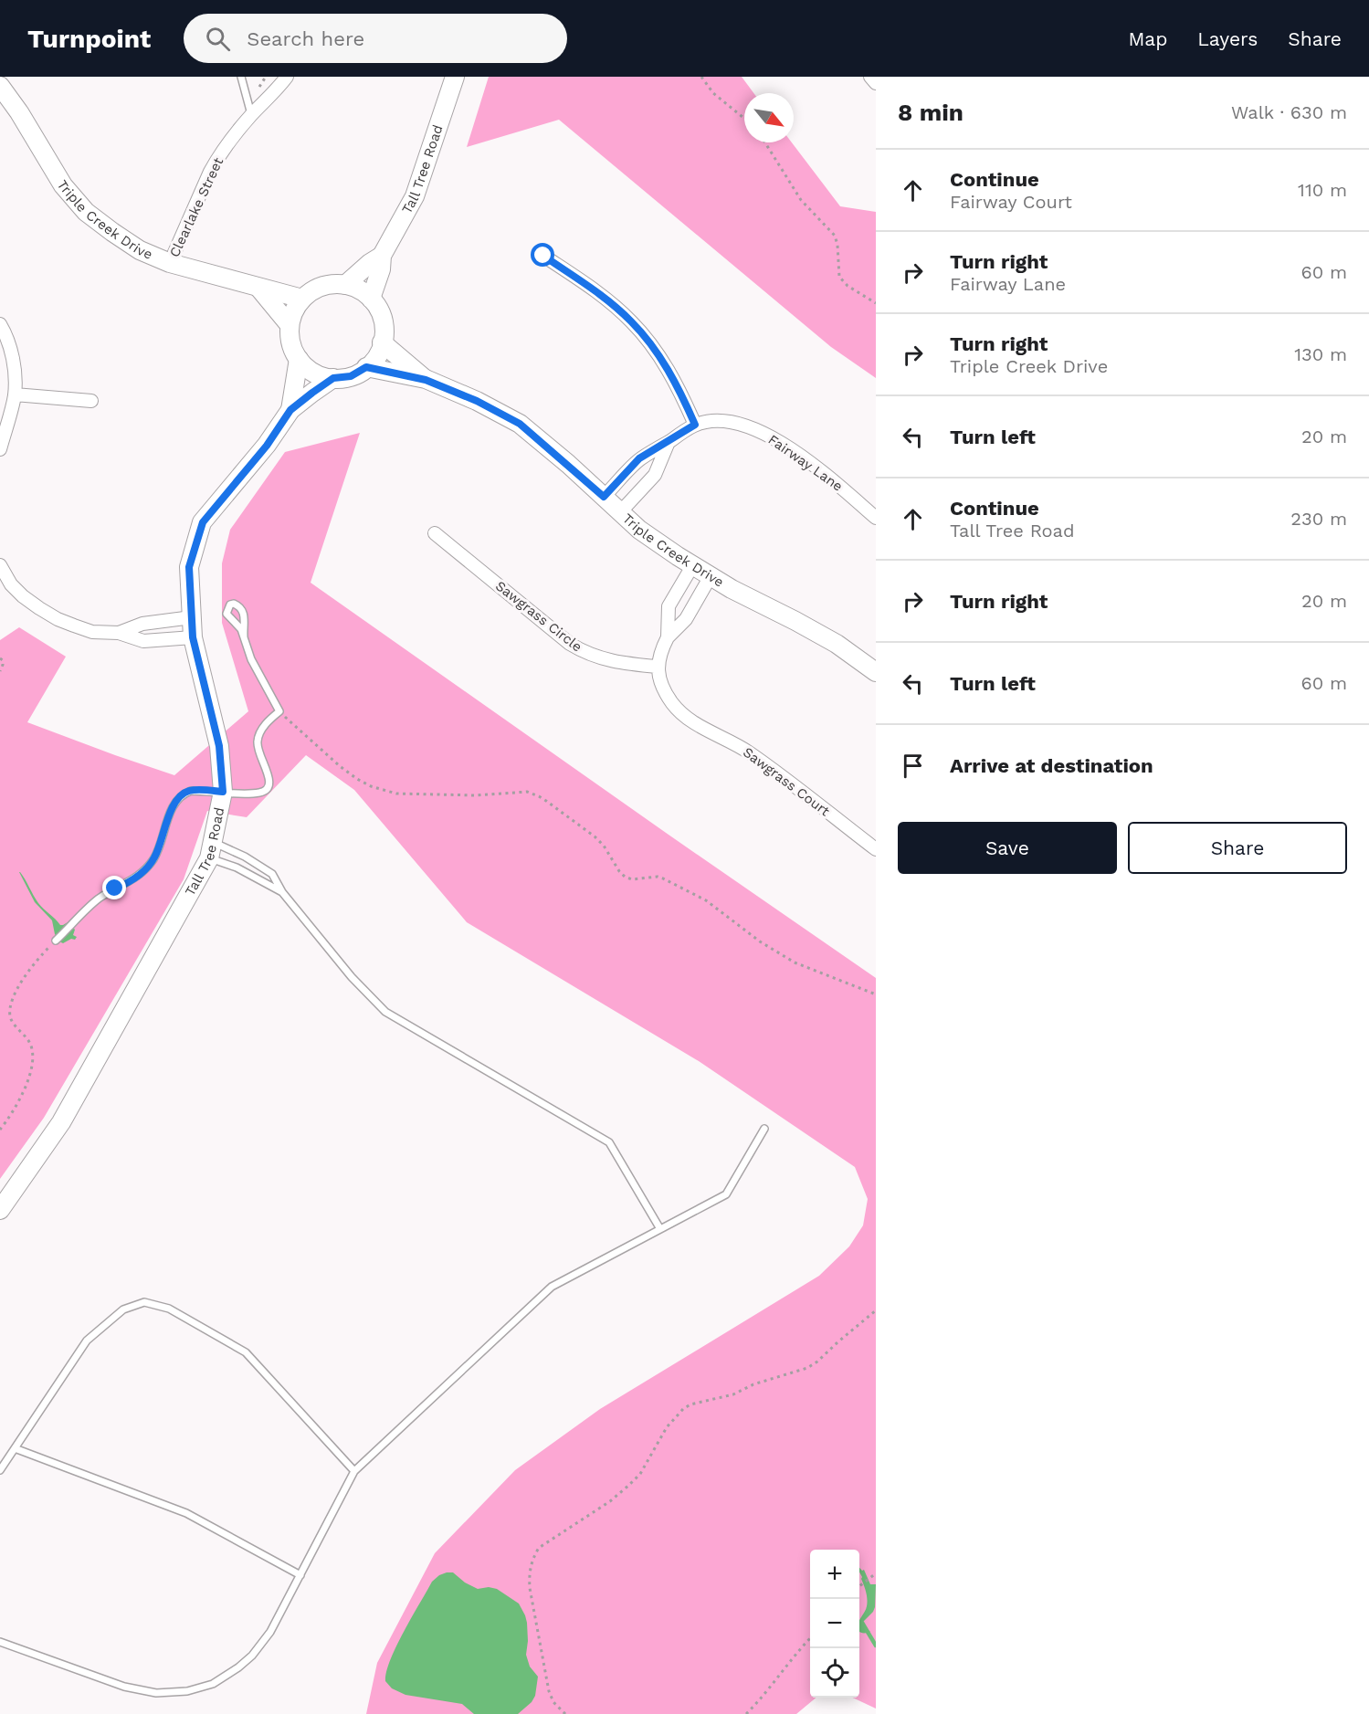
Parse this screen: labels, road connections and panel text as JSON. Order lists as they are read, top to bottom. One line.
{"streets":{"street":["Tall Tree Road","Clearlake Street","Triple Creek Drive","Fairway Lane","Sawgrass Circle","Sawgrass Court"]},"crossings":[["Tall Tree Road","Triple Creek Drive"],["Clearlake Street","Triple Creek Drive"],["Triple Creek Drive","Fairway Lane"],["Sawgrass Circle","Sawgrass Court"]],"north":"bottom right","page":{"header":"Turnpoint","search":"Search here","nav":["Map","Layers","Share"],"heading":["8 min","Walk · 630 m"],"list":[["Continue","Fairway Court","110 m"],["Turn right","Fairway Lane","60 m"],["Turn right","Triple Creek Drive","130 m"],["Turn left","20 m"],["Continue","Tall Tree Road","230 m"],["Turn right","20 m"],["Turn left","60 m"],"Arrive at destination"],"buttons":["Save","Share"],"map_buttons":["+","−"]}}
